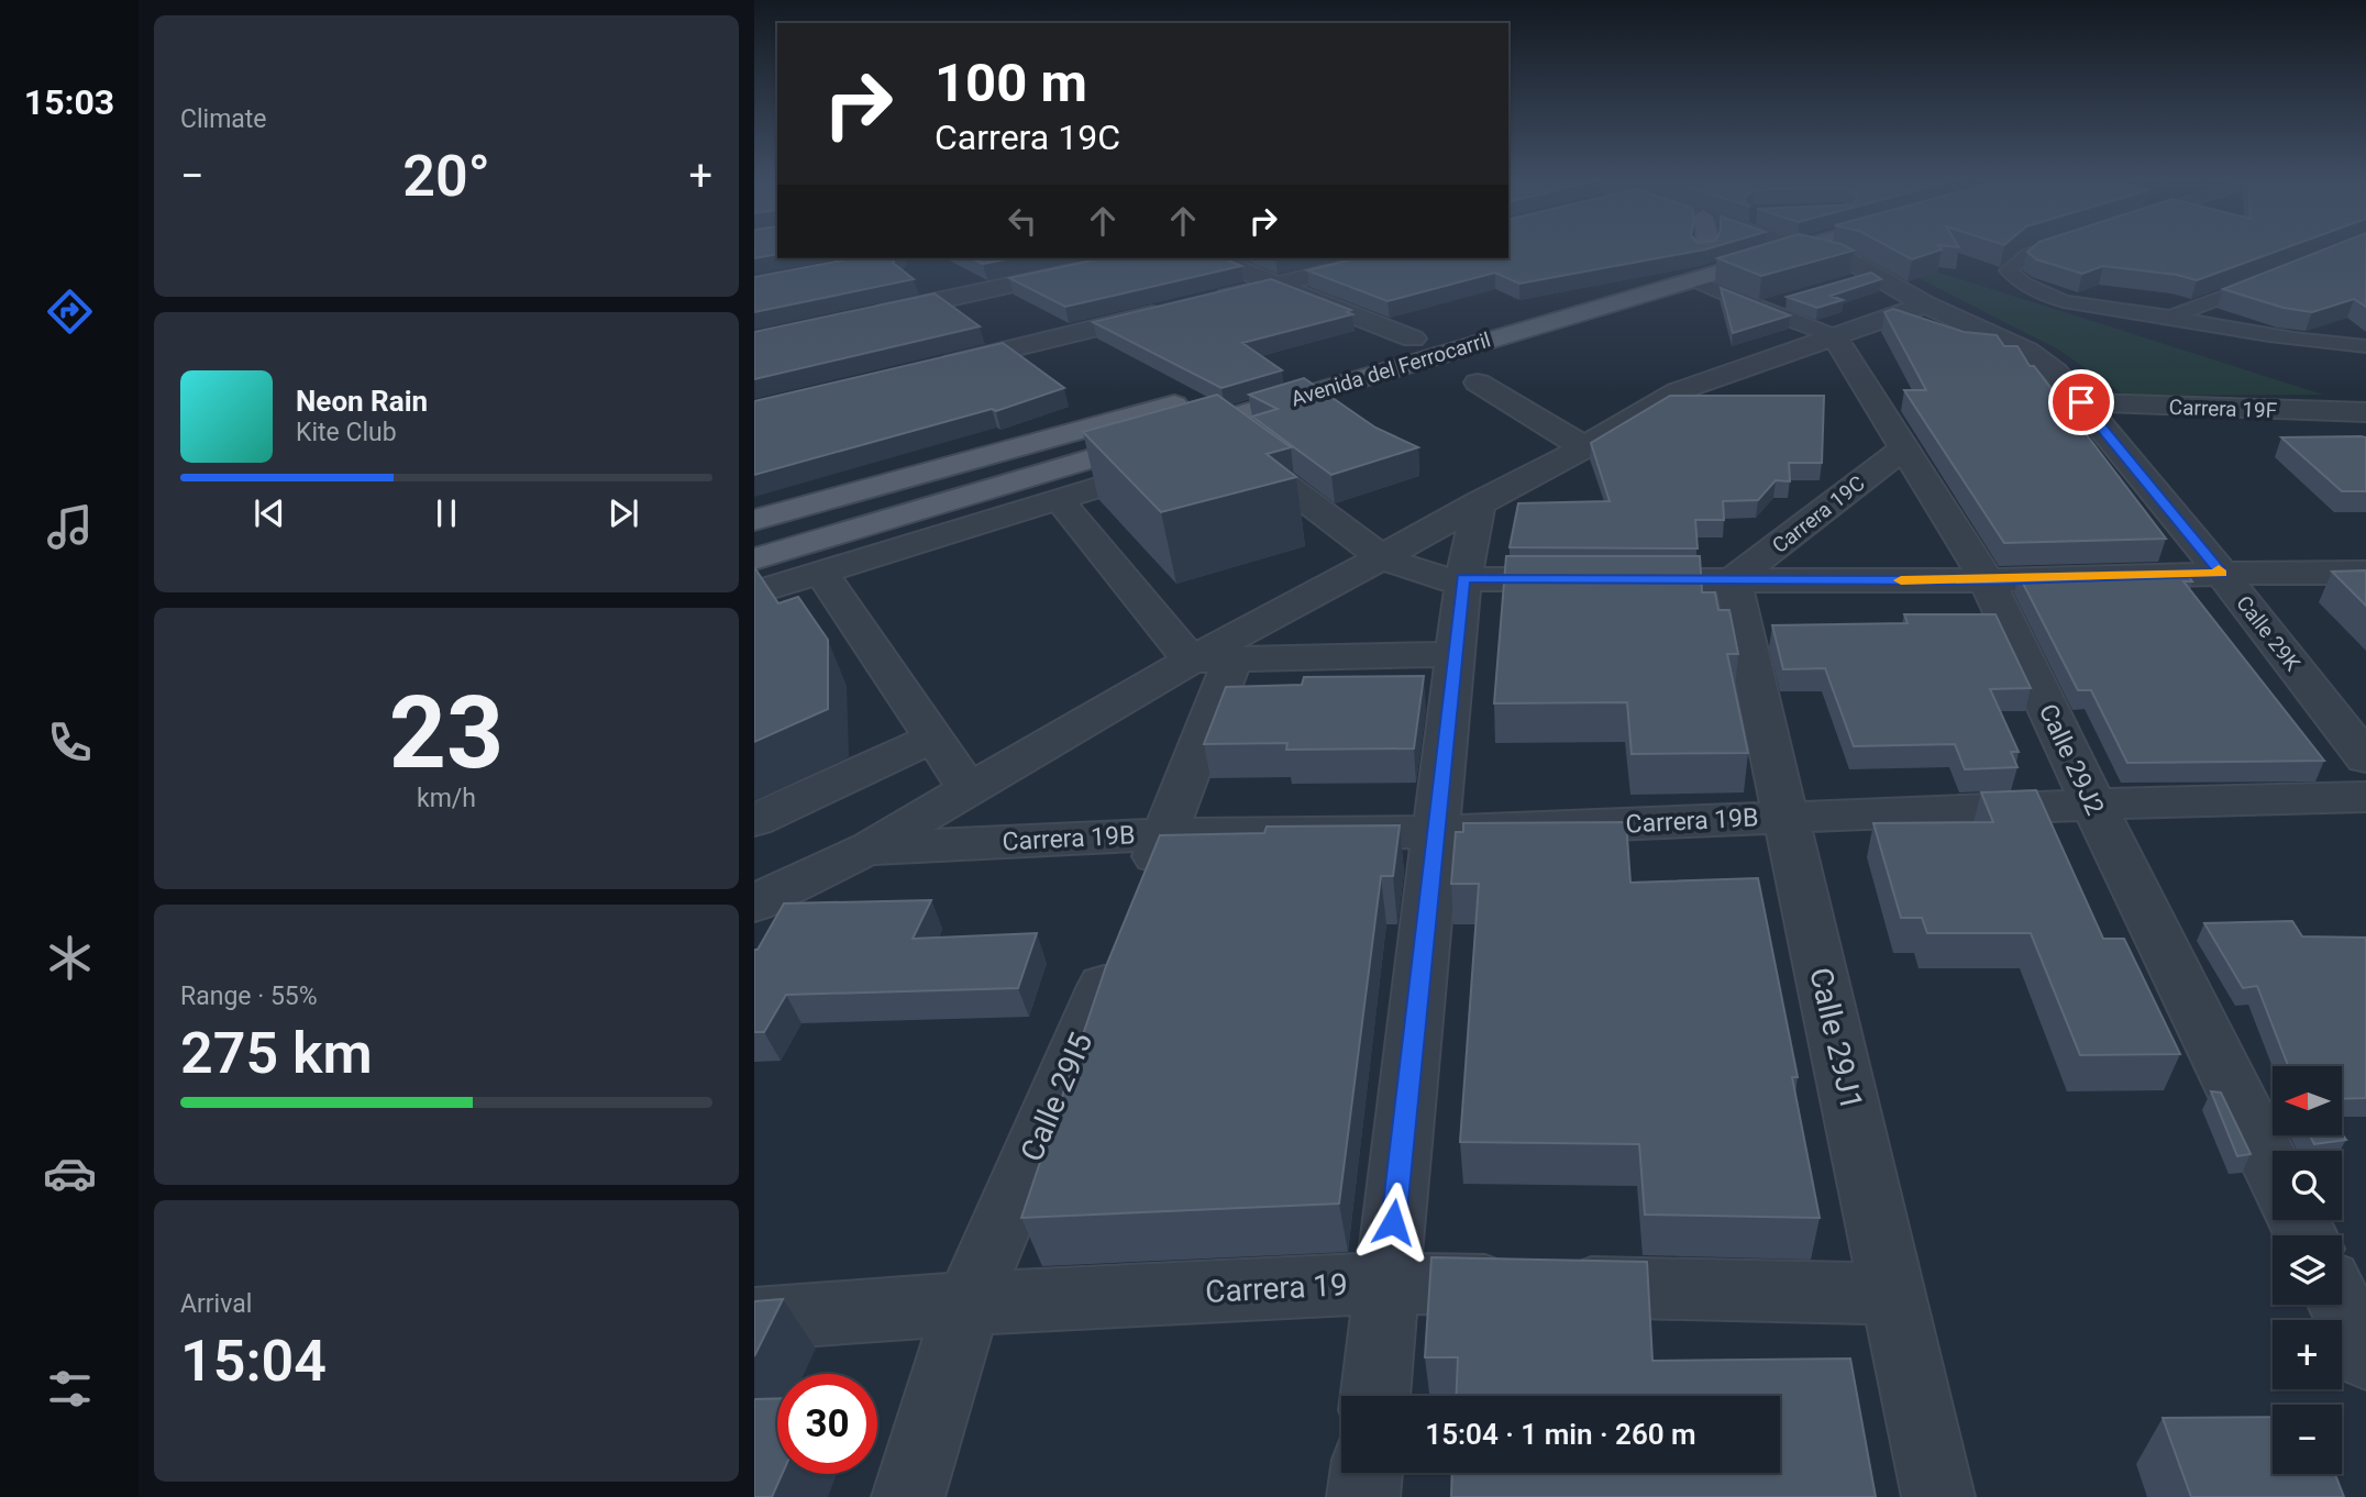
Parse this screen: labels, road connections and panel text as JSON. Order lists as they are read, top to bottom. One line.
{"streets":{"main road":["Avenida del Ferrocarril"],"street":["Carrera 19F","Carrera 19C","Calle 29K","Calle 29J2","Carrera 19B","Calle 29J1","Calle 29I5","Carrera 19"]},"crossings":[["Avenida del Ferrocarril","Calle 29K"],["Carrera 19F","Calle 29K"],["Carrera 19C","Calle 29K"],["Carrera 19C","Calle 29J2"],["Carrera 19C","Calle 29J1"],["Calle 29J2","Carrera 19B"],["Carrera 19B","Calle 29J1"],["Carrera 19B","Calle 29I5"],["Calle 29J1","Carrera 19"],["Calle 29I5","Carrera 19"]],"north":"left","page":{"tabs":"15:03","tile":["Climate",["23","km/h"],["Range · 55%","275 km"],["Arrival","15:04"]],"turn":["100 m","Carrera 19C"],"heat":["−","20°","+"],"song":["Neon Rain","Kite Club"],"map_buttons":["+","−"],"limit":"30","trip":"15:04 · 1 min · 260 m"}}
